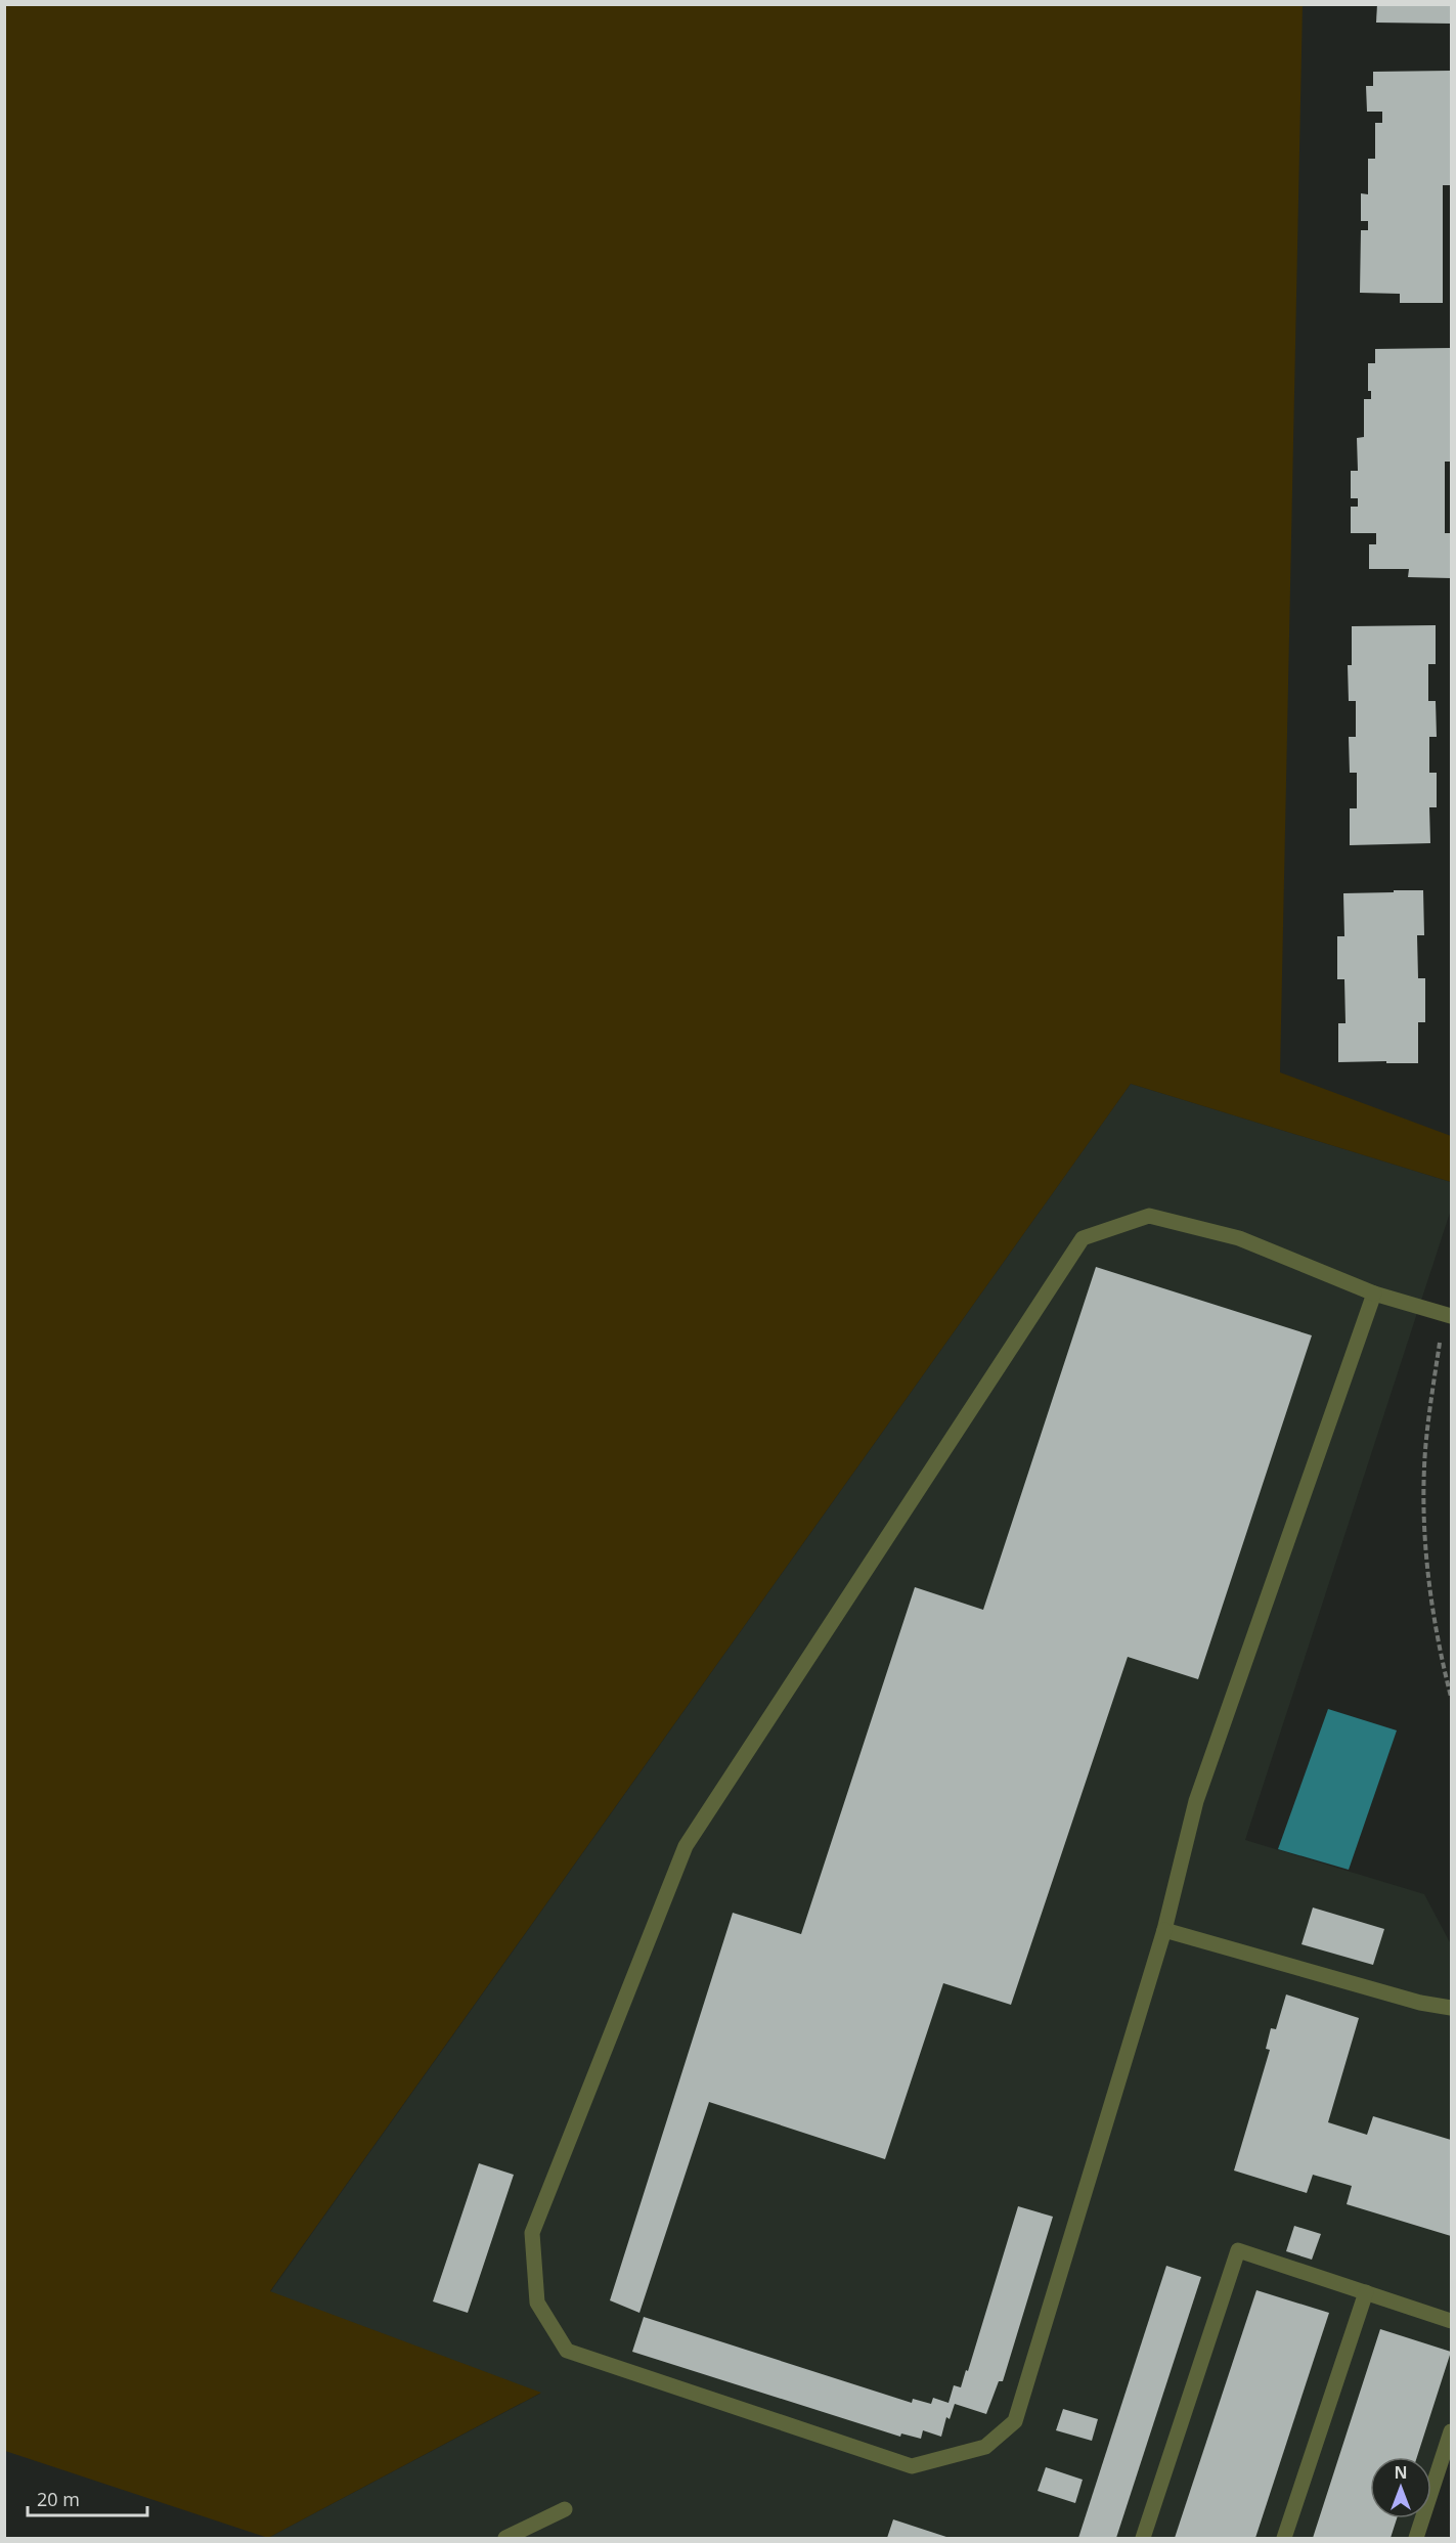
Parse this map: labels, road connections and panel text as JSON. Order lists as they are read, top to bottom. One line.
{"scale_bar":"20 m","north":"top"}
